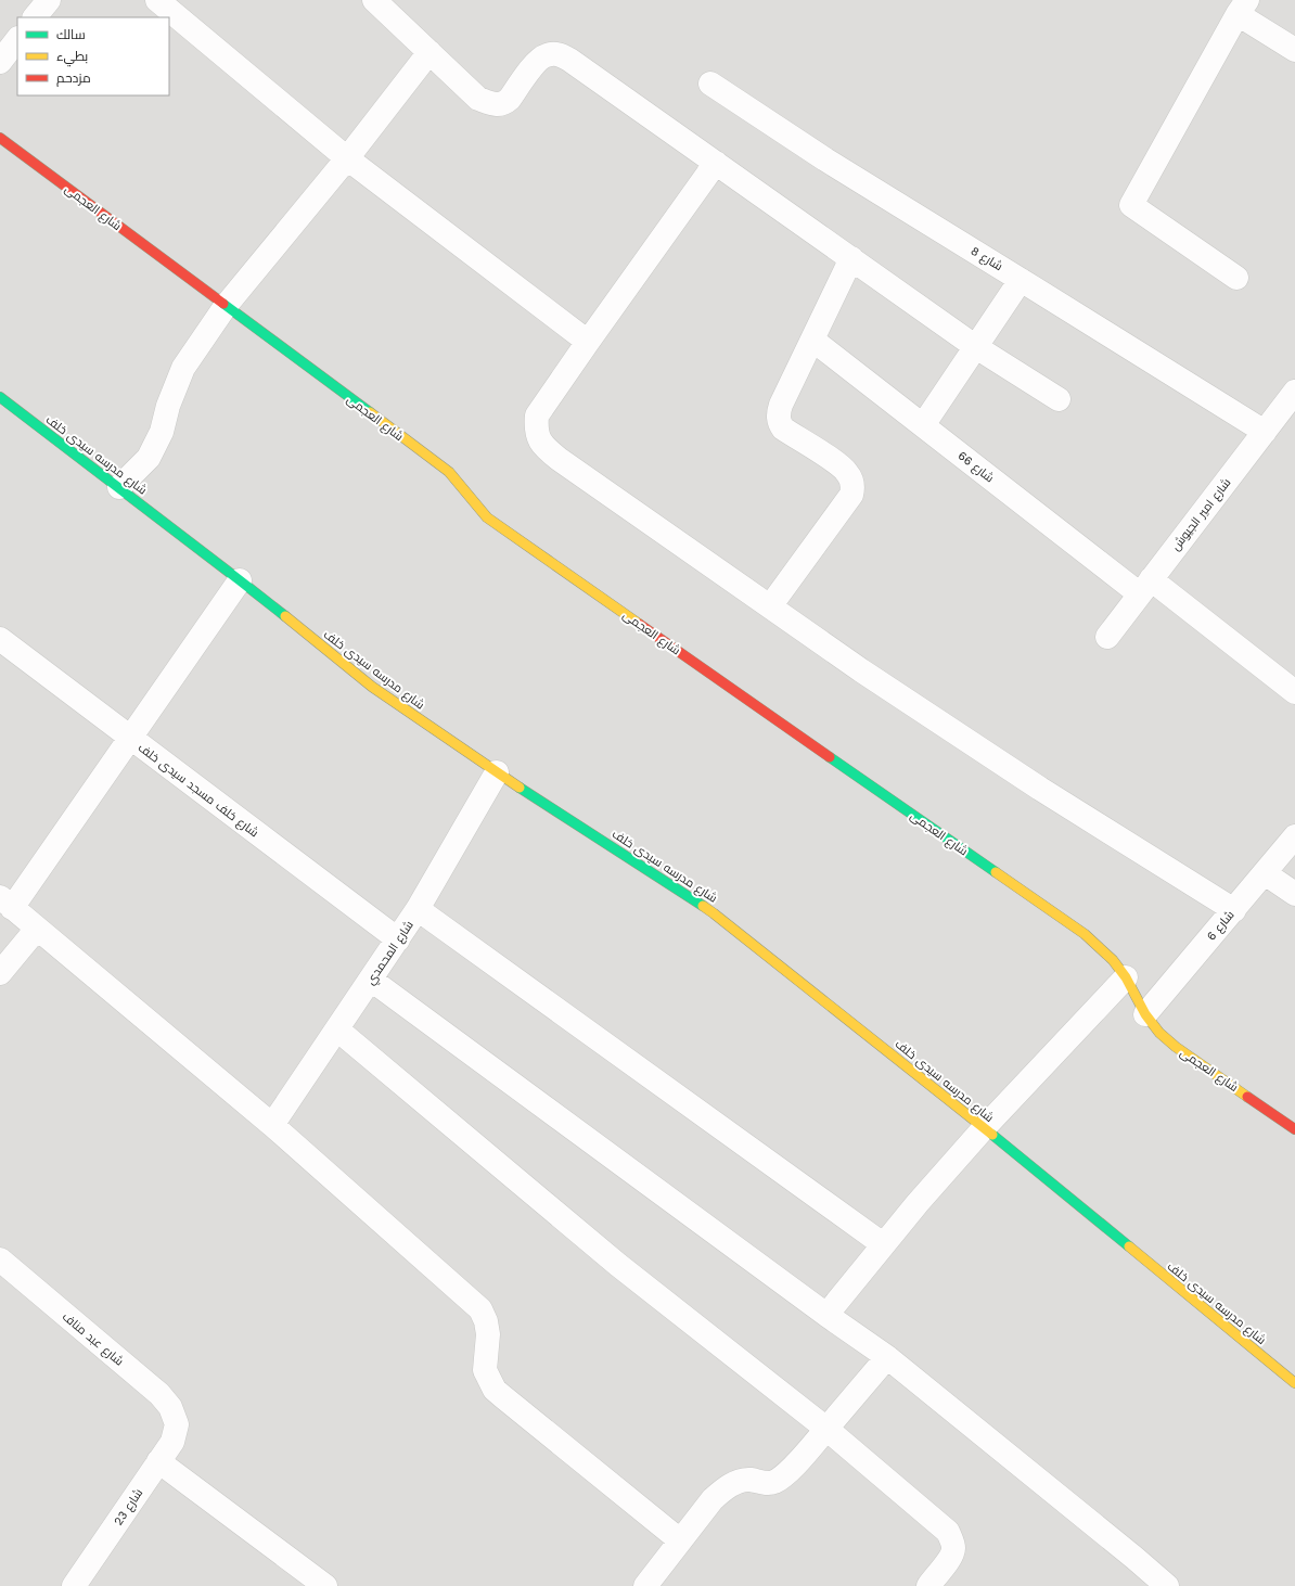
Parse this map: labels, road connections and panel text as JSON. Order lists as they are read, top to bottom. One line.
{"streets":{"street":["شارع العجمى","شارع 8","شارع مدرسه سيدى خلف","شارع 66","شارع امير الجيوش","شارع خلف مسجد سيدى خلف","شارع 6","شارع المحمدي","شارع عبد مناف","شارع 23"]},"crossings":[["شارع العجمى","شارع 6"],["شارع 8","شارع امير الجيوش"],["شارع مدرسه سيدى خلف","شارع المحمدي"],["شارع 66","شارع امير الجيوش"],["شارع خلف مسجد سيدى خلف","شارع المحمدي"],["شارع عبد مناف","شارع 23"]],"legend":["سالك","بطيء","مزدحم"]}
